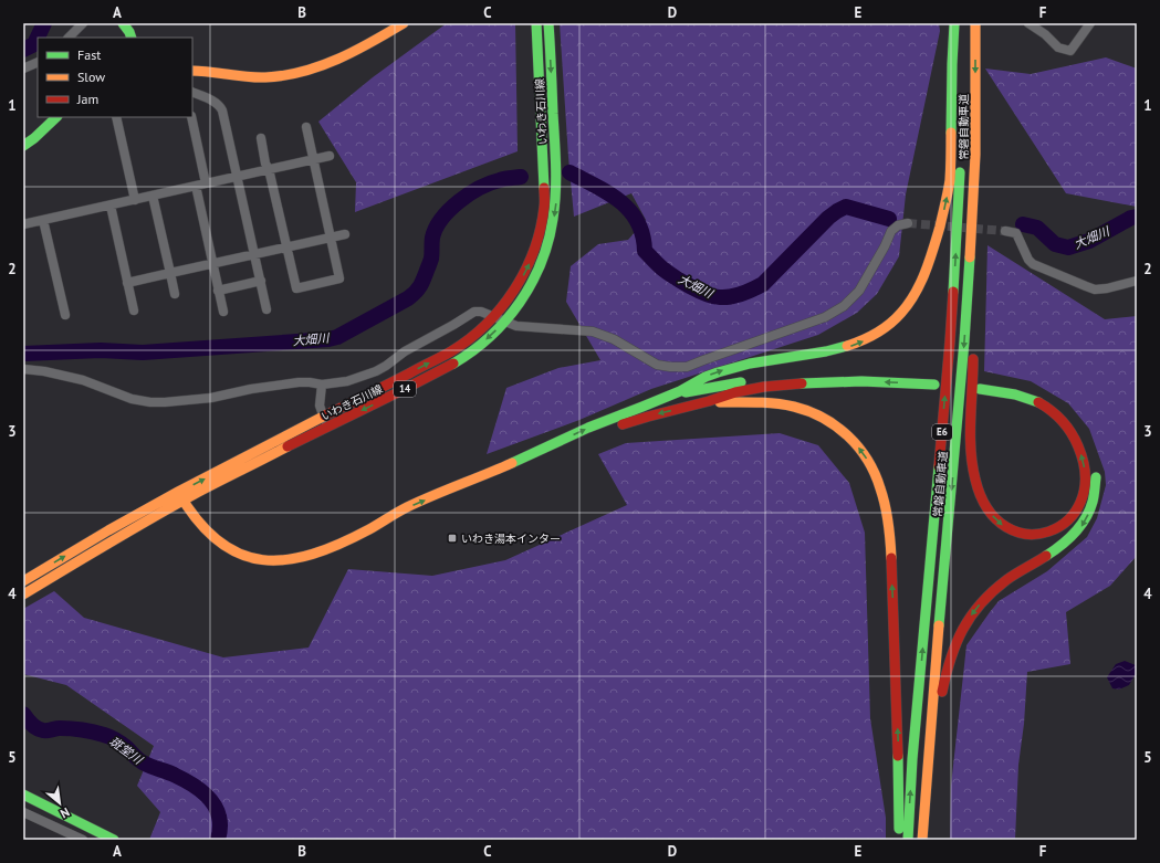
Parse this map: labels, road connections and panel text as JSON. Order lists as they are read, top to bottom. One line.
{"streets":{"main road":["いわき石川線","常磐自動車道","14","E6"]},"water":["大畑川","斑堂川"],"places":{"transit":["いわき湯本インター"]},"legend":["Fast","Slow","Jam"],"north":"bottom right","grid":{"columns":["A","B","C","D","E","F"],"rows":["1","2","3","4","5"]}}
